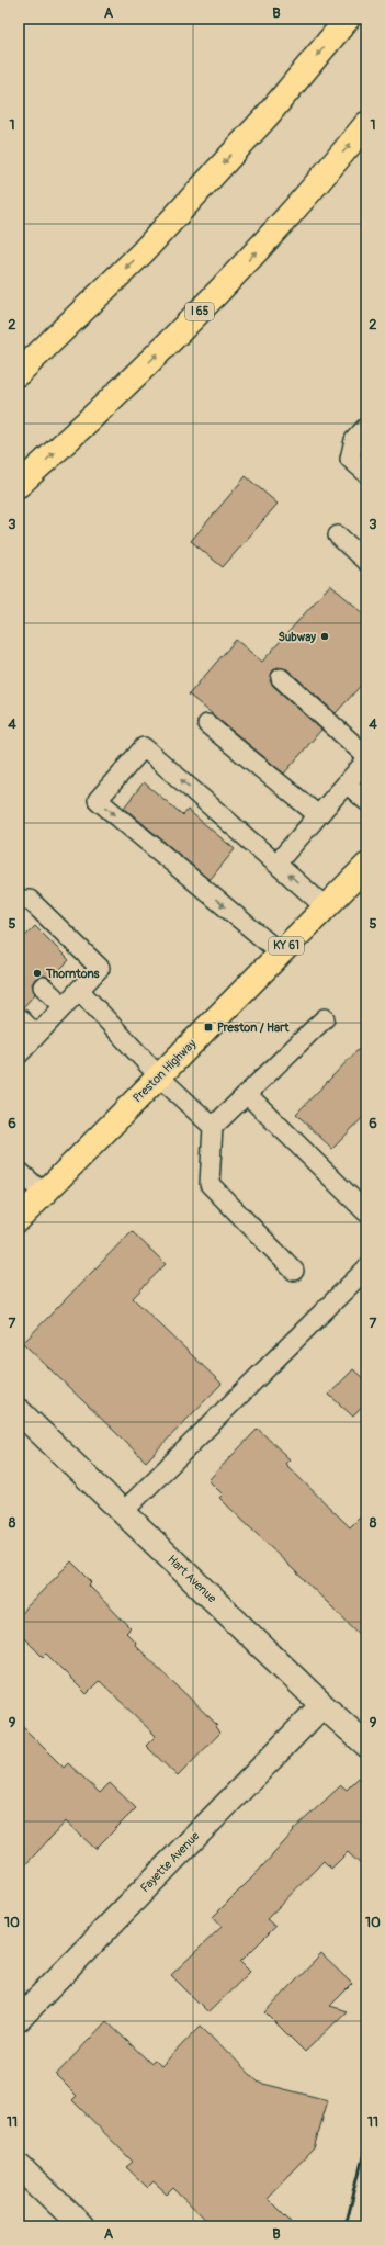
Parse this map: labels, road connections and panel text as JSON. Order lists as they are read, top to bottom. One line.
{"streets":{"main road":["I 65","KY 61","Preston Highway"],"street":["Hart Avenue","Fayette Avenue"]},"crossings":[["Hart Avenue","Fayette Avenue"]],"places":{"other":["Subway","Thorntons"],"transit":["Preston / Hart"]},"grid":{"columns":["A","B"],"rows":["1","2","3","4","5","6","7","8","9","10","11"]}}
